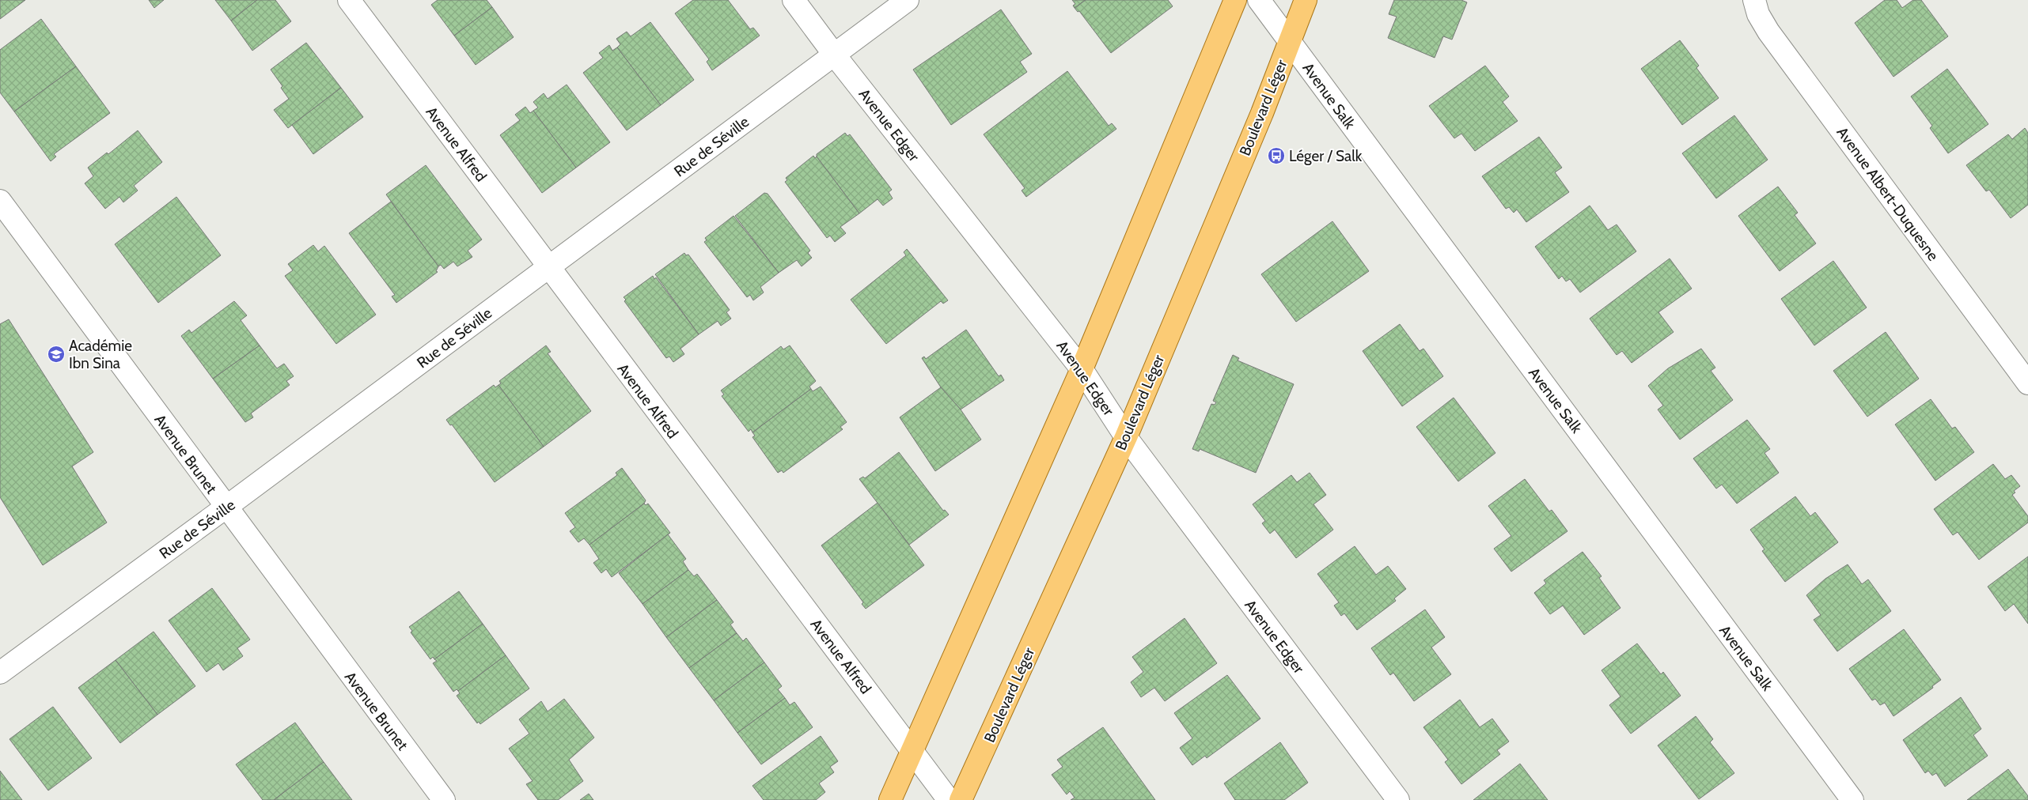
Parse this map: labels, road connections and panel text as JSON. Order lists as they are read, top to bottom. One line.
{"streets":{"main road":["Boulevard Léger"],"street":["Avenue Salk","Avenue Edger","Avenue Alfred","Rue de Séville","Avenue Albert-Duquesne","Avenue Brunet"]},"crossings":[["Avenue Salk","Boulevard Léger"],["Boulevard Léger","Avenue Edger"],["Avenue Edger","Rue de Séville"],["Avenue Alfred","Rue de Séville"],["Rue de Séville","Avenue Brunet"]],"places":{"bus stop":["Léger / Salk"],"school or university":["Académie Ibn Sina"]}}
